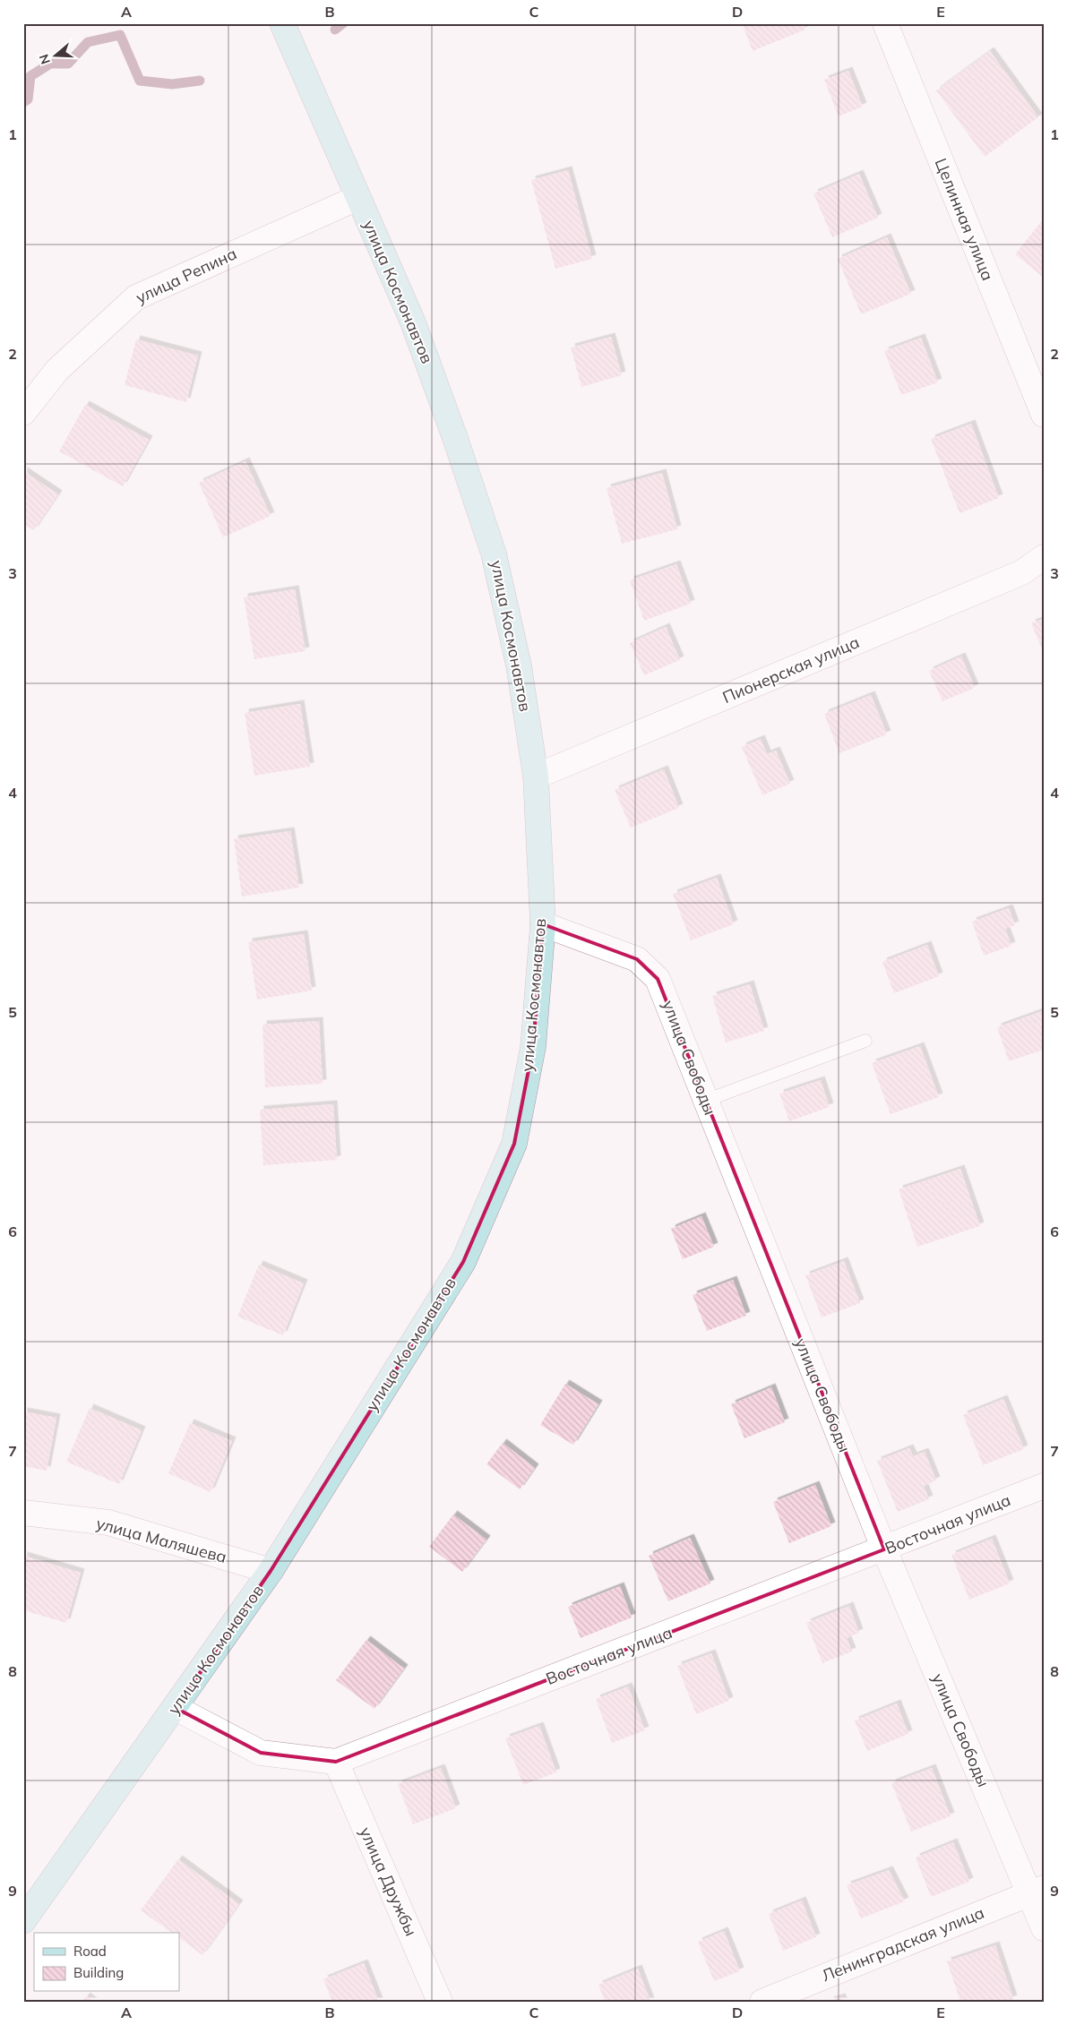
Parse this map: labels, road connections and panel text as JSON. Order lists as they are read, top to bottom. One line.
{"streets":{"main road":["улица Космонавтов"],"street":["Целинная улица","улица Репина","Пионерская улица","улица Свободы","Восточная улица","улица Маляшева","улица Дружбы","Ленинградская улица"]},"crossings":[["улица Репина","улица Космонавтов"],["улица Космонавтов","Пионерская улица"],["улица Космонавтов","улица Свободы"],["улица Космонавтов","Восточная улица"],["улица Космонавтов","улица Маляшева"],["улица Свободы","Восточная улица"],["улица Свободы","Ленинградская улица"],["Восточная улица","улица Дружбы"]],"legend":["Road","Building"],"north":"left","grid":{"columns":["A","B","C","D","E"],"rows":["1","2","3","4","5","6","7","8","9"]}}
